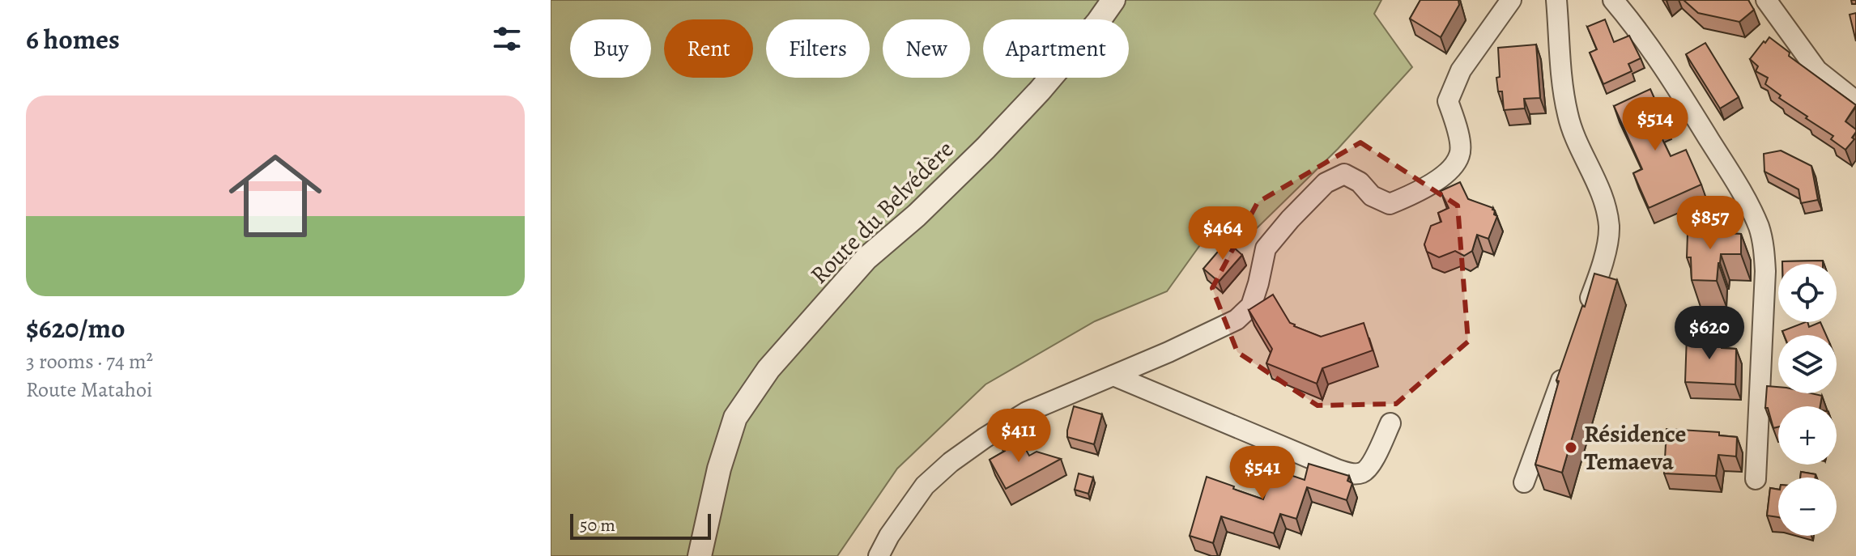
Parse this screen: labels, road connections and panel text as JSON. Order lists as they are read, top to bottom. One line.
{"streets":{"street":["Route du Belvédère"]},"places":["Résidence Temaeva"],"scale_bar":"50 m","page":{"heading":"6 homes","chip":["Buy","Rent","Filters","New","Apartment"],"list":[{"name":"$620/mo","note":"3 rooms · 74 m² · Route Matahoi"}],"price":["$514","$857","$464","$620","$411","$541"],"map_buttons":["+","−"],"scale":"50 m"}}
